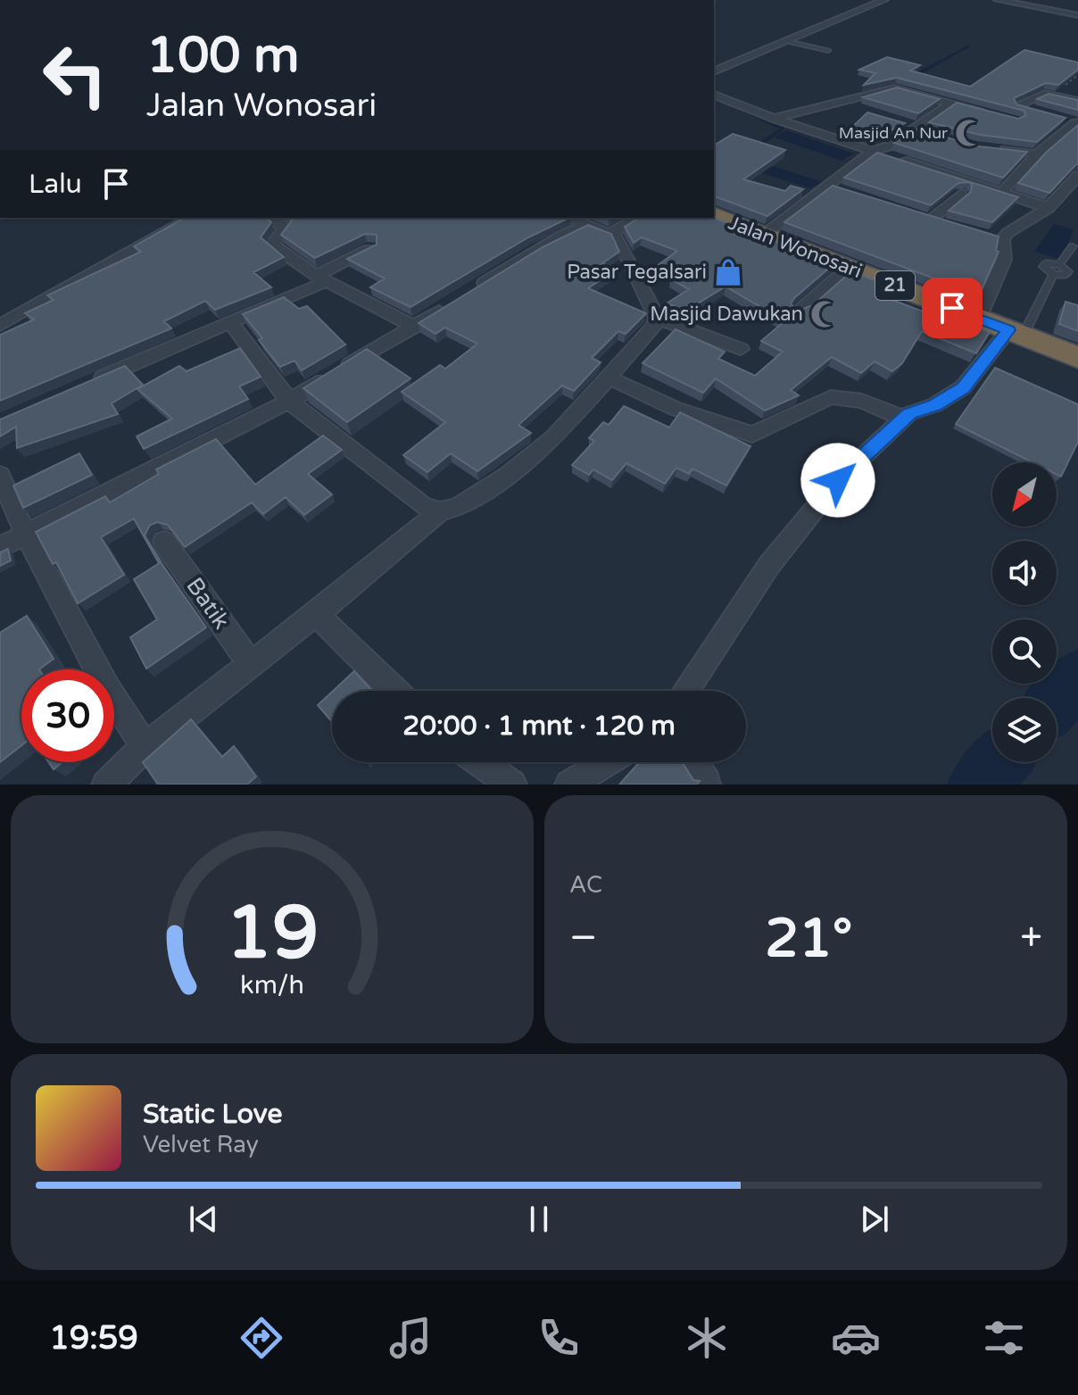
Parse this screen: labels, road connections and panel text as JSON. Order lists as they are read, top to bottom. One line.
{"streets":{"highway":["Jalan Wonosari","21"],"street":["Batik"]},"places":{"mosque":["Masjid An Nur","Masjid Dawukan"],"shop":["Pasar Tegalsari"]},"north":"bottom left","page":{"turn":["100 m","Jalan Wonosari"],"then":"Lalu","limit":"30","trip":"20:00 · 1 mnt · 120 m","tile":"AC","heat":["−","21°","+"],"song":["Static Love","Velvet Ray"],"tabs":"19:59","gauge":["19","km/h"]}}
